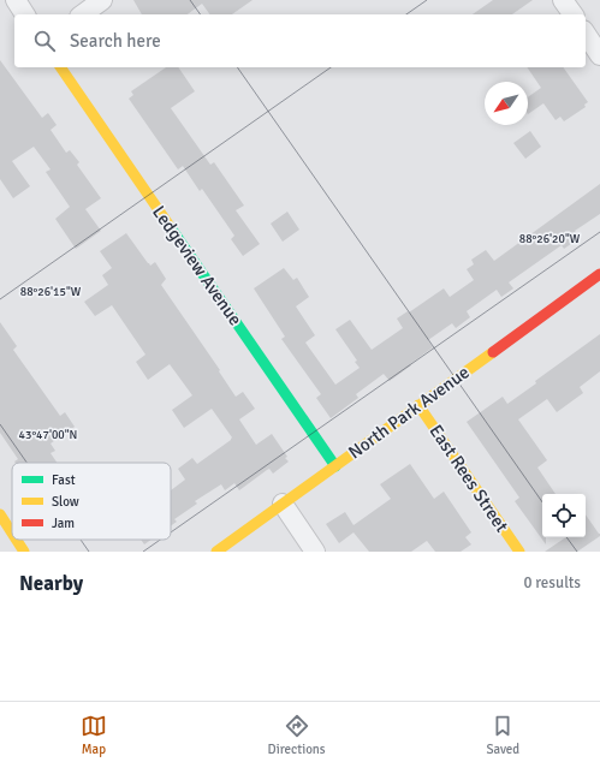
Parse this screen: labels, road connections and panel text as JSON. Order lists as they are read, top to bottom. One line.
{"streets":{"street":["Ledgeview Avenue","North Park Avenue","East Rees Street"]},"crossings":[["Ledgeview Avenue","North Park Avenue"],["North Park Avenue","East Rees Street"]],"legend":["Fast","Slow","Jam"],"north":"bottom left","page":{"search":"Search here","heading":["Nearby","0 results"],"nav":["Map","Directions","Saved"]},"coordinates":["88°26'20\"W","88°26'15\"W","43°47'00\"N"]}
